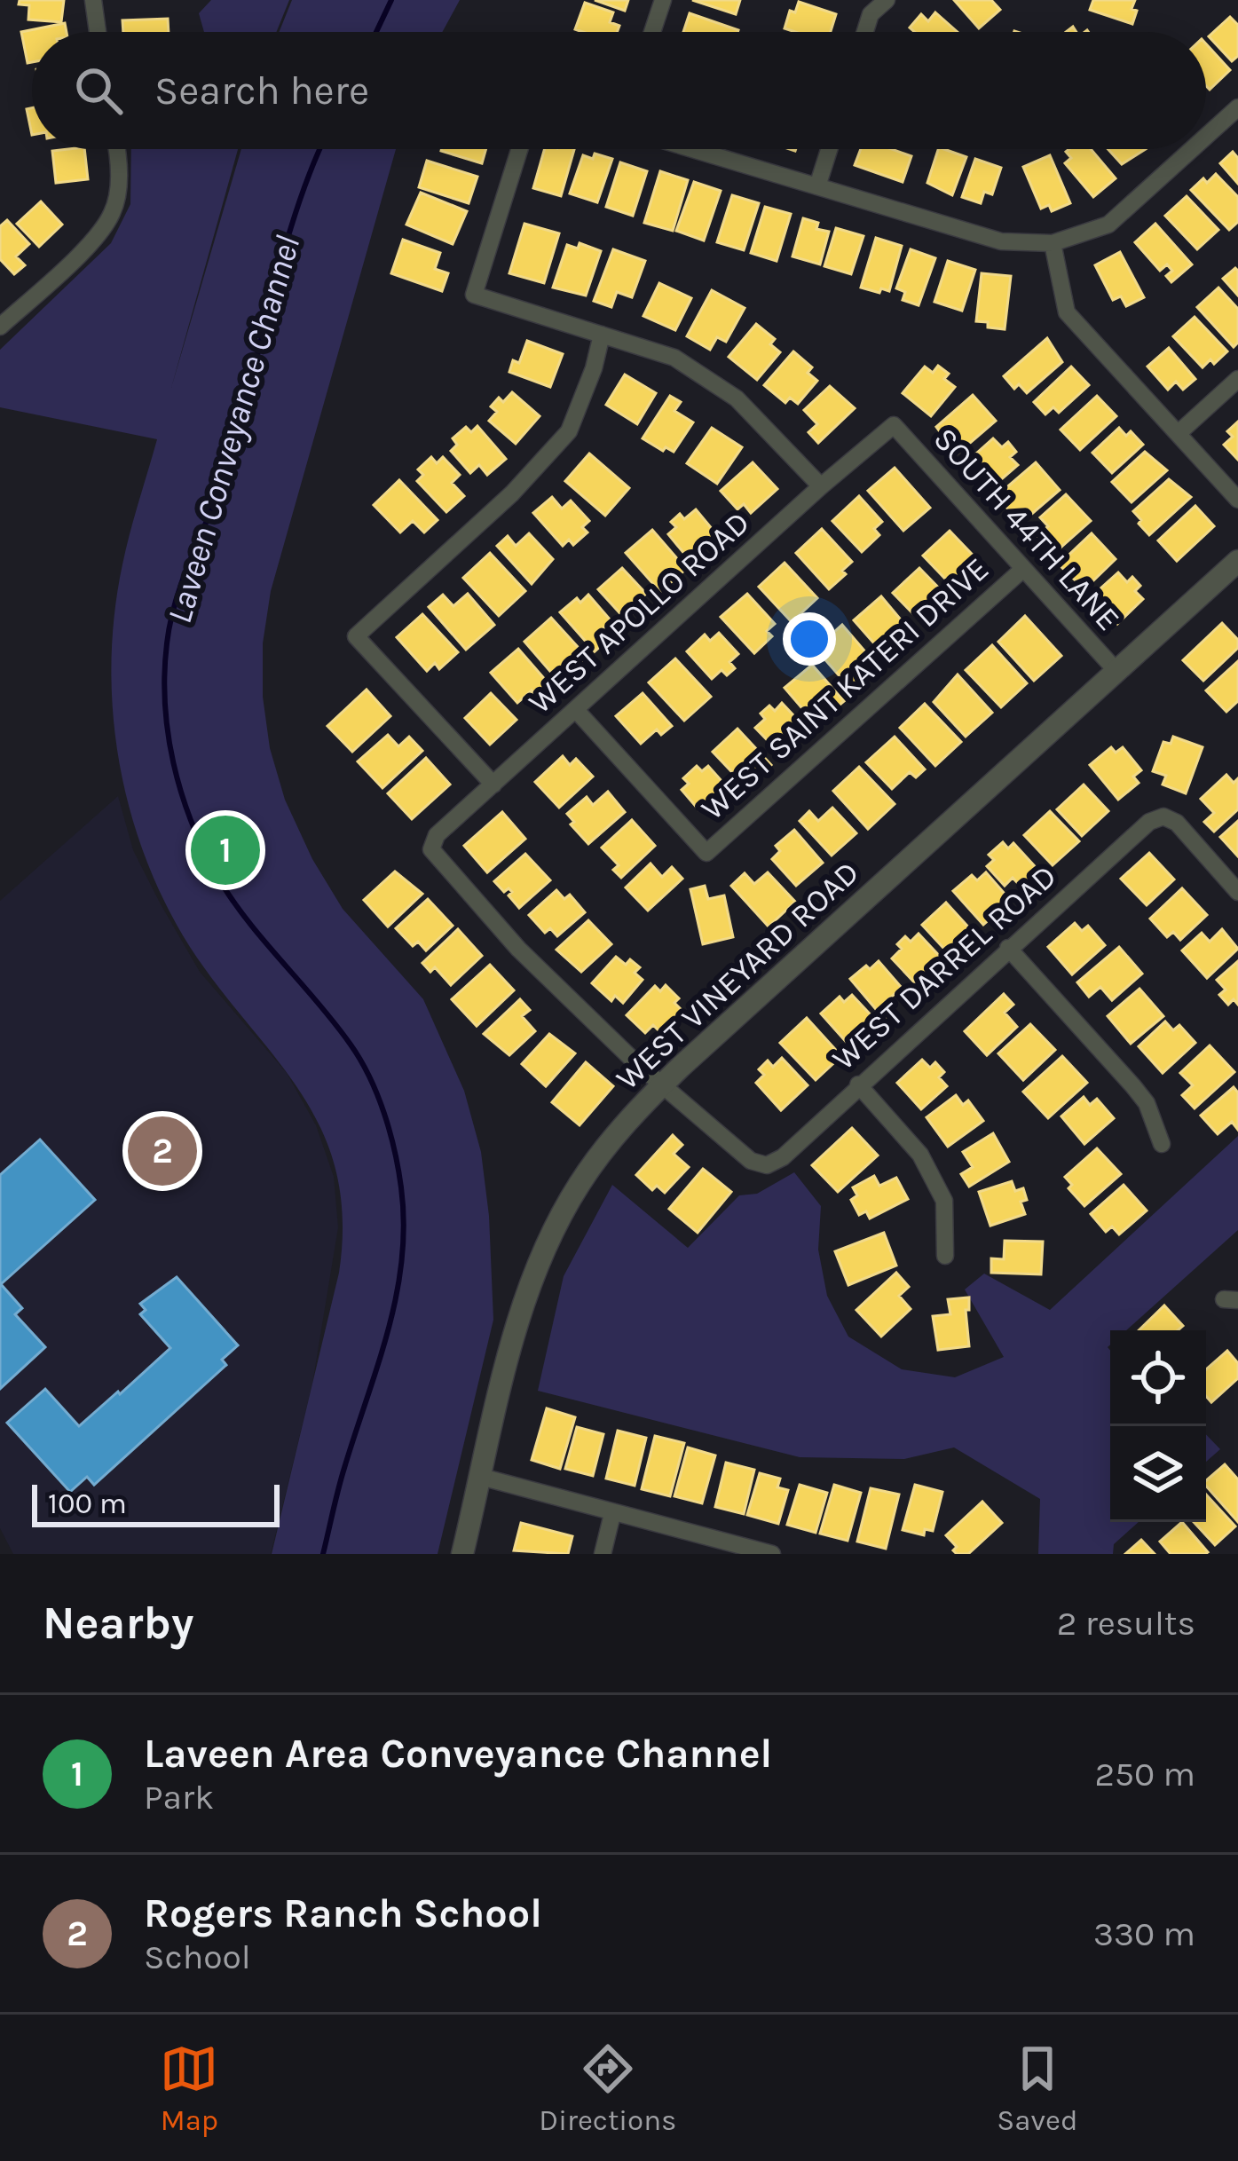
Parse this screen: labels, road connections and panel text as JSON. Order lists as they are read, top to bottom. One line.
{"streets":{"street":["SOUTH 44TH LANE","WEST APOLLO ROAD","WEST SAINT KATERI DRIVE","WEST DARREL ROAD","WEST VINEYARD ROAD"]},"crossings":[["SOUTH 44TH LANE","WEST APOLLO ROAD"],["SOUTH 44TH LANE","WEST SAINT KATERI DRIVE"],["SOUTH 44TH LANE","WEST VINEYARD ROAD"],["WEST APOLLO ROAD","WEST SAINT KATERI DRIVE"],["WEST APOLLO ROAD","WEST DARREL ROAD"],["WEST APOLLO ROAD","WEST VINEYARD ROAD"],["WEST DARREL ROAD","WEST VINEYARD ROAD"]],"water":["Laveen Conveyance Channel"],"scale_bar":"100 m","page":{"search":"Search here","pins":["1","2"],"scale":"100 m","heading":["Nearby","2 results"],"list":[{"mark":"1","name":"Laveen Area Conveyance Channel","note":"Park","value":"250 m"},{"mark":"2","name":"Rogers Ranch School","note":"School","value":"330 m"}],"nav":["Map","Directions","Saved"]}}
